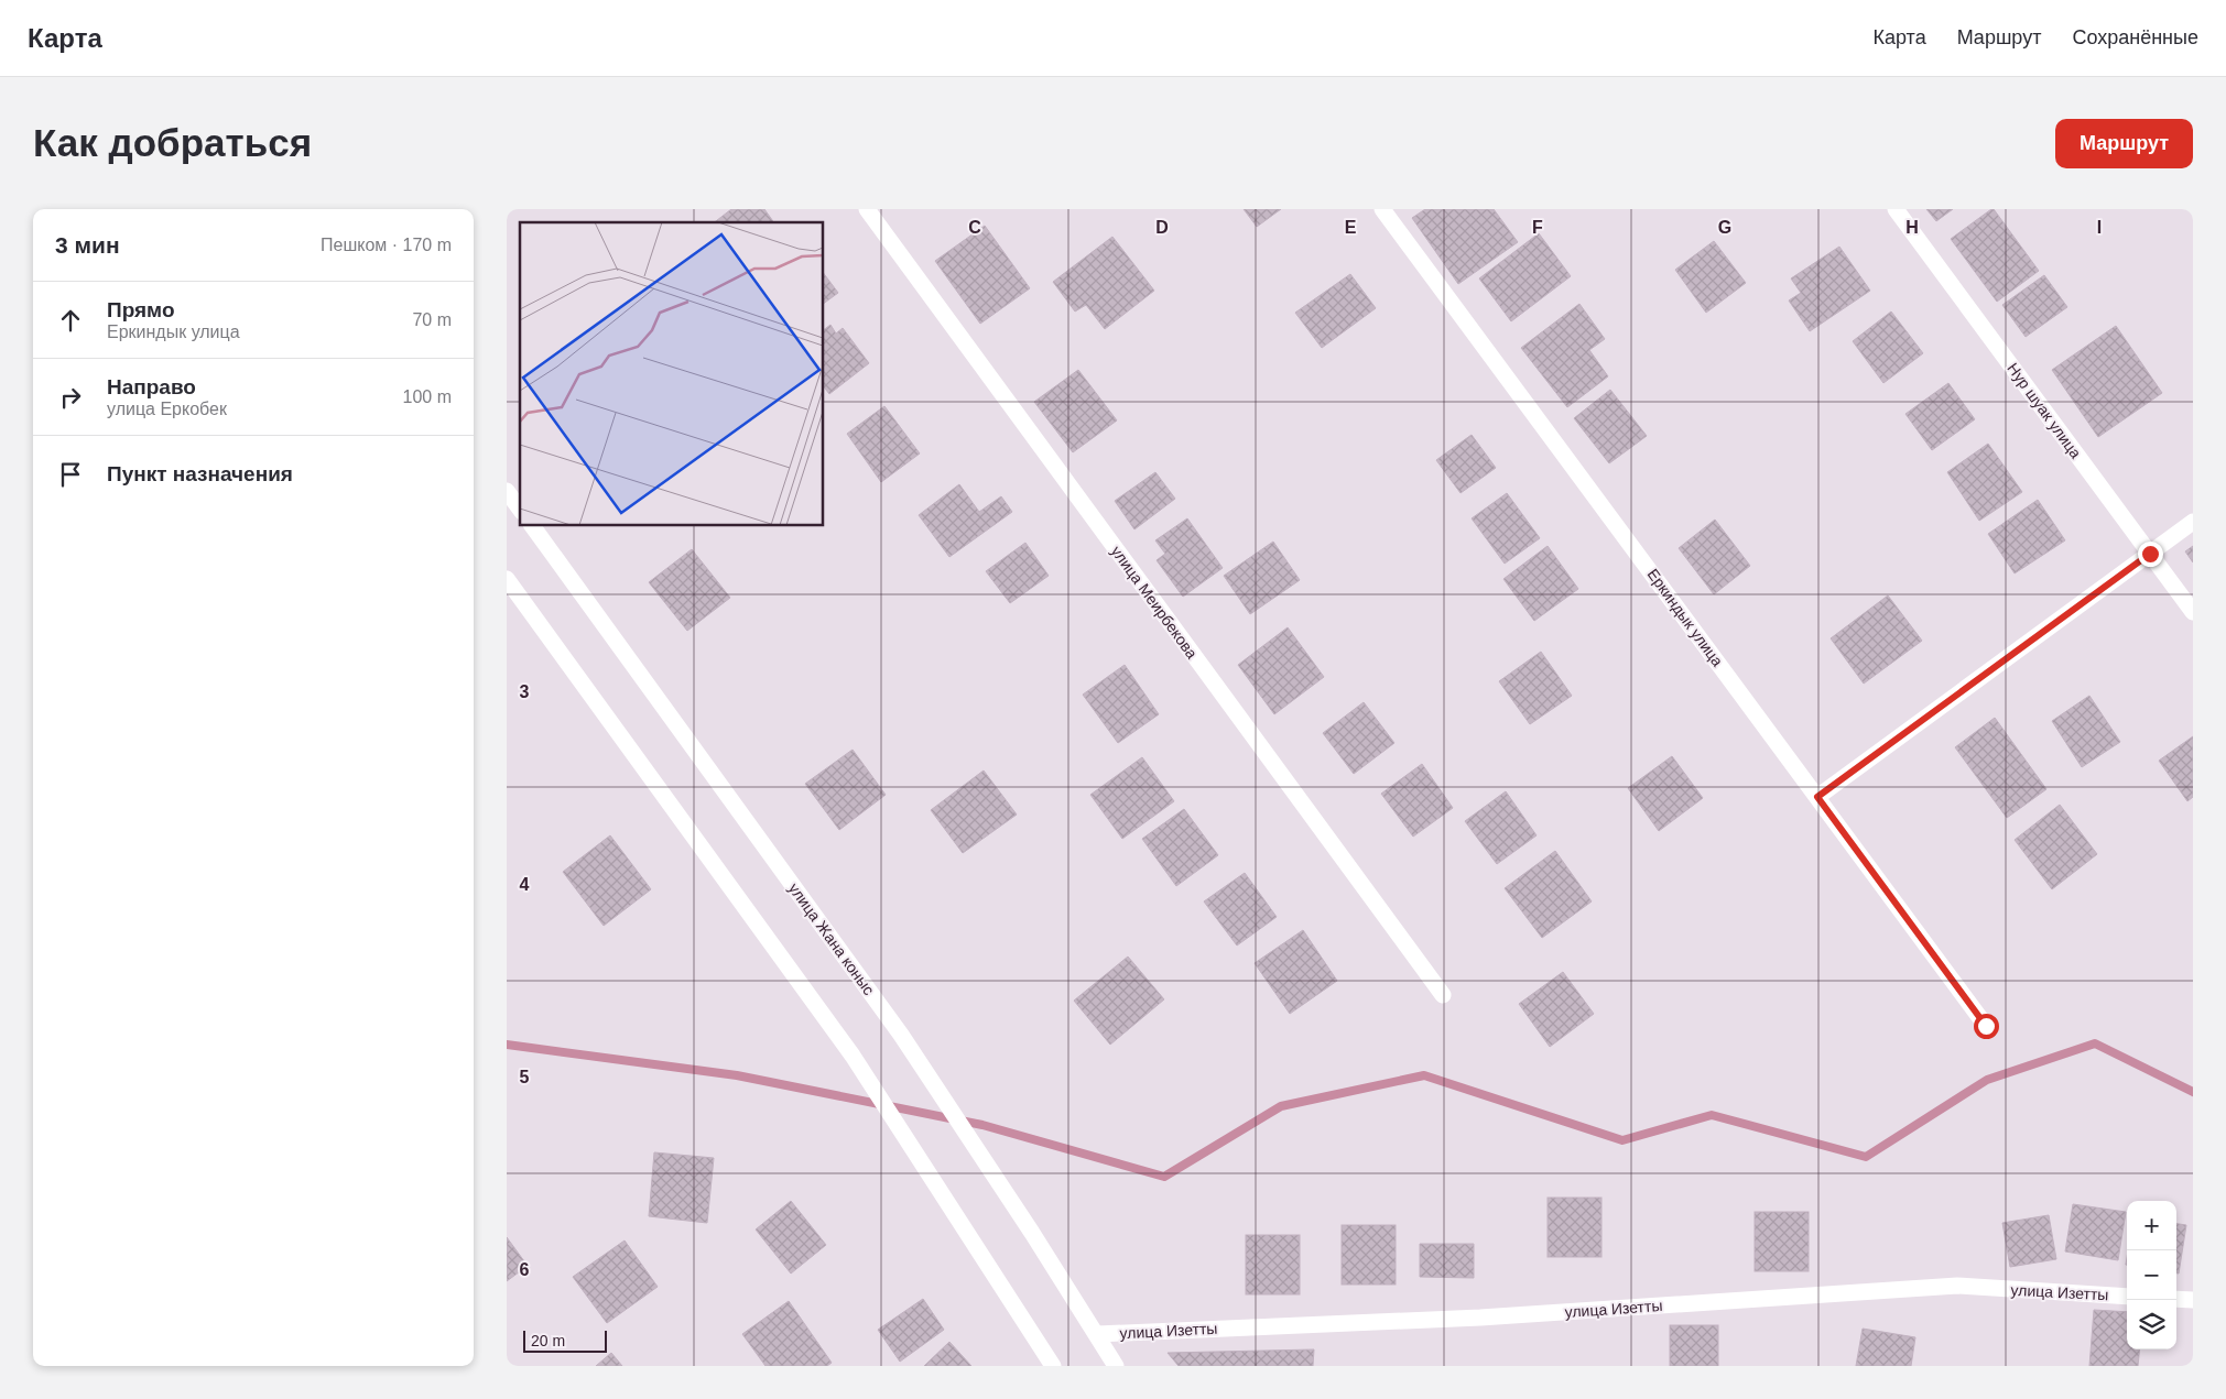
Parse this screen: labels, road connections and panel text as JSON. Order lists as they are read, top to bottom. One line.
{"streets":{"street":["Нур шуак улица","улица Меирбекова","Еркиндык улица","улица Жана коныс","улица Изетты"]},"crossings":[["улица Жана коныс","улица Изетты"]],"scale_bar":"20 m","page":{"header":"Карта","nav":["Карта","Маршрут","Сохранённые"],"buttons":"Маршрут","title":"Как добраться","heading":["3 мин","Пешком · 170 m"],"list":[["Прямо","Еркиндык улица","70 m"],["Направо","улица Еркобек","100 m"],"Пункт назначения"],"map_buttons":["+","−"],"scale":"20 m"},"grid":{"columns":["C","D","E","F","G","H","I"],"rows":["3","4","5","6"]}}
